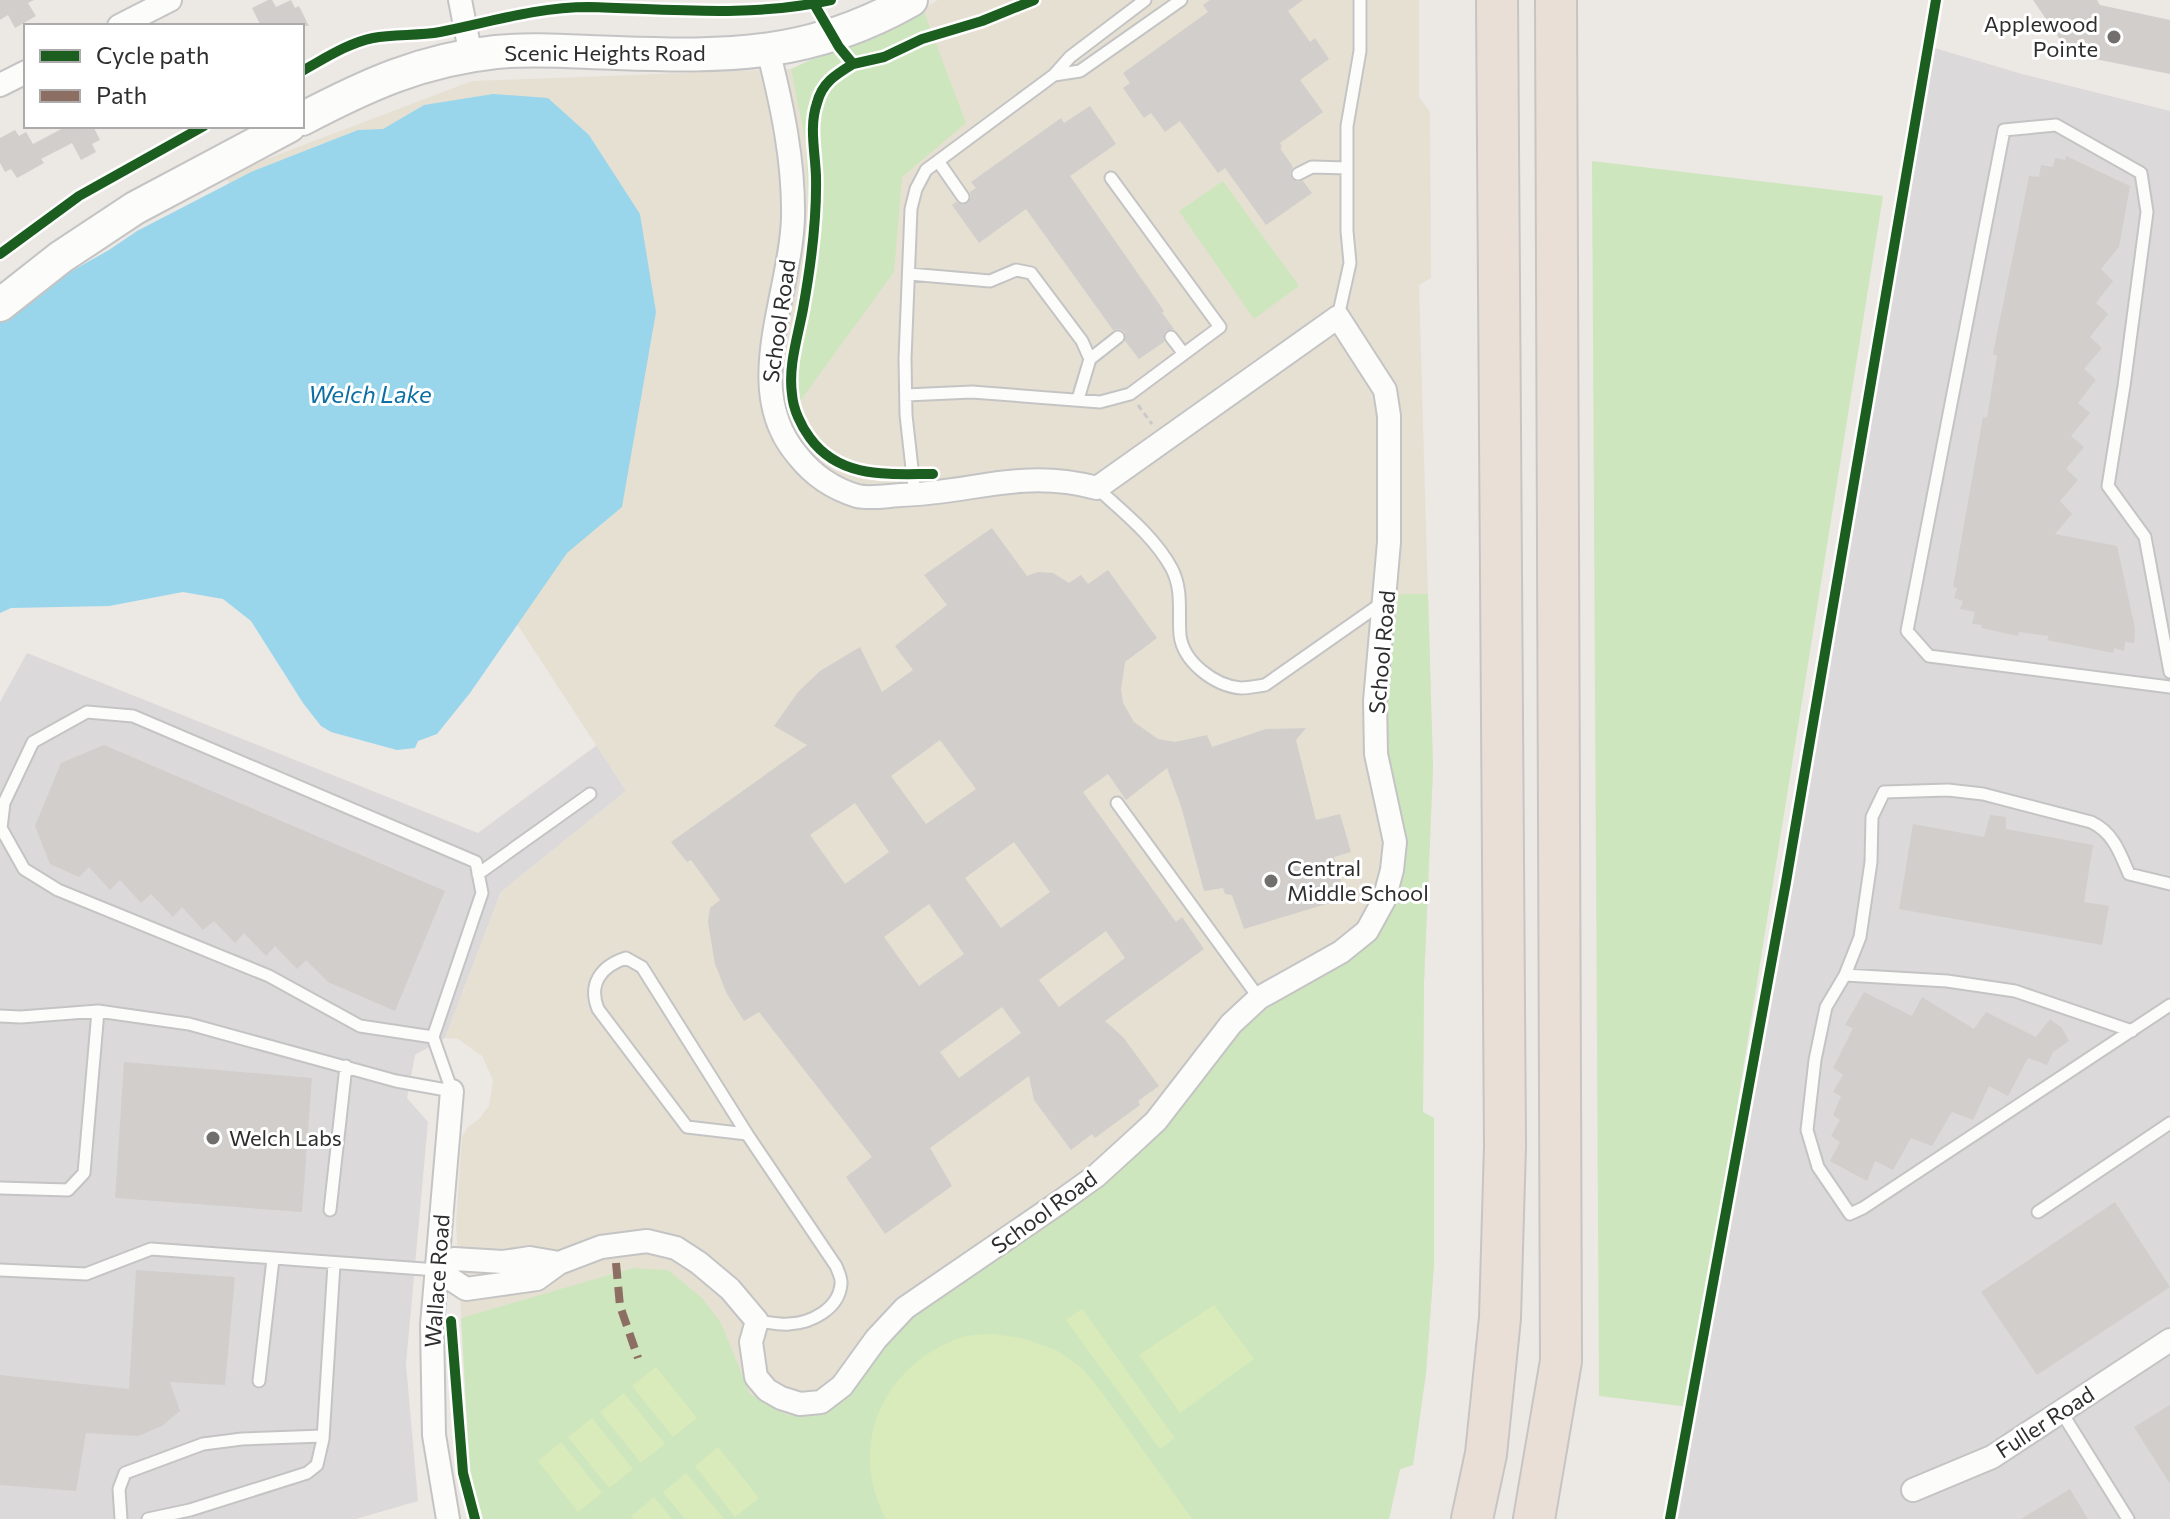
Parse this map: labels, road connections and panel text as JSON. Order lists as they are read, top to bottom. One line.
{"streets":{"street":["Scenic Heights Road","School Road","Wallace Road","Fuller Road"]},"crossings":[["Scenic Heights Road","School Road"]],"water":["Welch Lake"],"places":["Applewood Pointe","Central Middle School","Welch Labs"],"legend":["Cycle path","Path"]}
